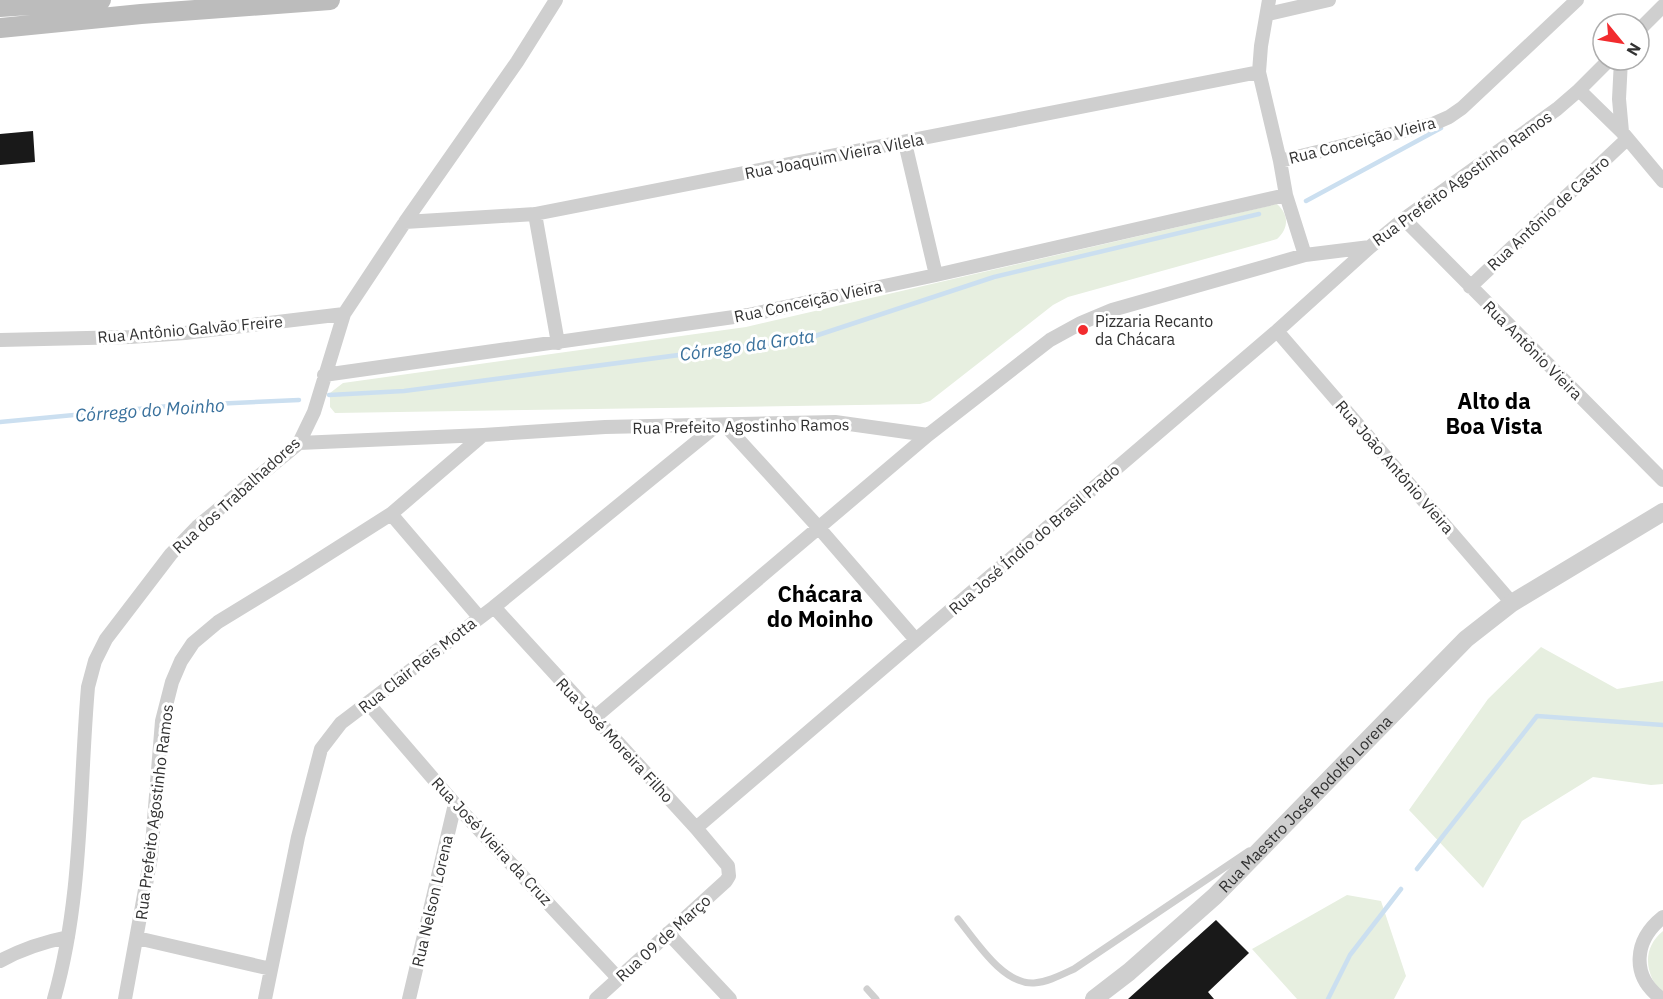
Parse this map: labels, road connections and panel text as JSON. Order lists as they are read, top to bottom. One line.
{"streets":{"street":["Rua Conceição Vieira","Rua Joaquim Vieira Vilela","Rua Prefeito Agostinho Ramos","Rua Antônio de Castro","Rua Antônio Galvão Freire","Rua Antônio Vieira","Rua João Antônio Vieira","Rua dos Trabalhadores","Rua José Índio do Brasil Prado","Rua Clair Reis Motta","Rua José Moreira Filho","Rua Maestro José Rodolfo Lorena","Rua José Vieira da Cruz","Rua Nelson Lorena","Rua 09 de Março"]},"crossings":[["Rua Conceição Vieira","Rua dos Trabalhadores"],["Rua Joaquim Vieira Vilela","Rua dos Trabalhadores"],["Rua Prefeito Agostinho Ramos","Rua Antônio Vieira"],["Rua Prefeito Agostinho Ramos","Rua José Índio do Brasil Prado"],["Rua Prefeito Agostinho Ramos","Rua Clair Reis Motta"],["Rua Antônio de Castro","Rua Antônio Vieira"],["Rua Antônio Galvão Freire","Rua dos Trabalhadores"],["Rua João Antônio Vieira","Rua José Índio do Brasil Prado"],["Rua João Antônio Vieira","Rua Maestro José Rodolfo Lorena"],["Rua José Índio do Brasil Prado","Rua José Moreira Filho"],["Rua Clair Reis Motta","Rua José Moreira Filho"],["Rua Clair Reis Motta","Rua José Vieira da Cruz"],["Rua José Moreira Filho","Rua 09 de Março"],["Rua José Vieira da Cruz","Rua Nelson Lorena"],["Rua José Vieira da Cruz","Rua 09 de Março"]],"districts":["Alto da Boa Vista","Chácara do Moinho"],"water":["Córrego da Grota","Córrego do Moinho"],"places":["Pizzaria Recanto da Chácara"],"north":"bottom right"}
